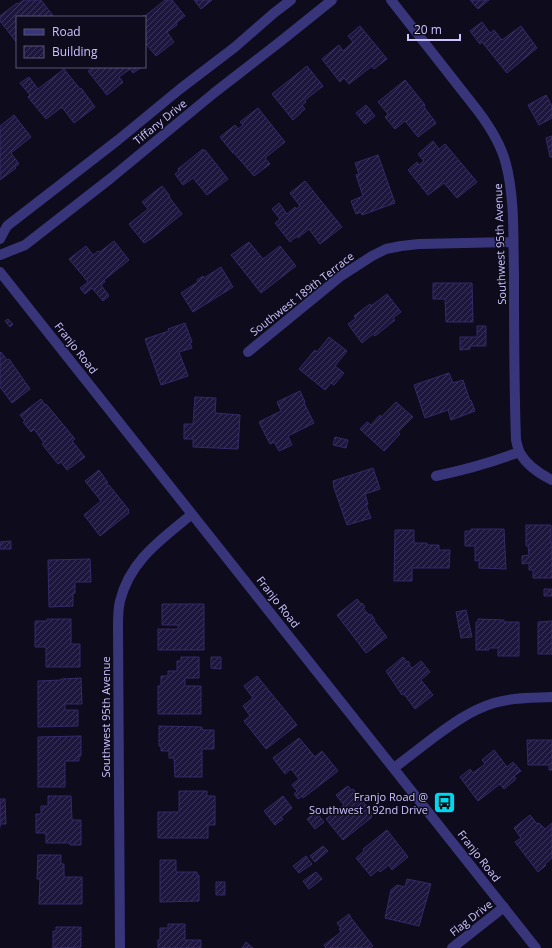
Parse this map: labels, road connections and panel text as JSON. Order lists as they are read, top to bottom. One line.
{"streets":{"street":["Tiffany Drive","Southwest 95th Avenue","Southwest 189th Terrace","Franjo Road","Flag Drive"]},"crossings":[["Southwest 95th Avenue","Southwest 189th Terrace"],["Southwest 95th Avenue","Franjo Road"],["Franjo Road","Flag Drive"]],"places":{"bus stop":["Franjo Road @ Southwest 192nd Drive"]},"legend":["Road","Building"],"scale_bar":"20 m"}
